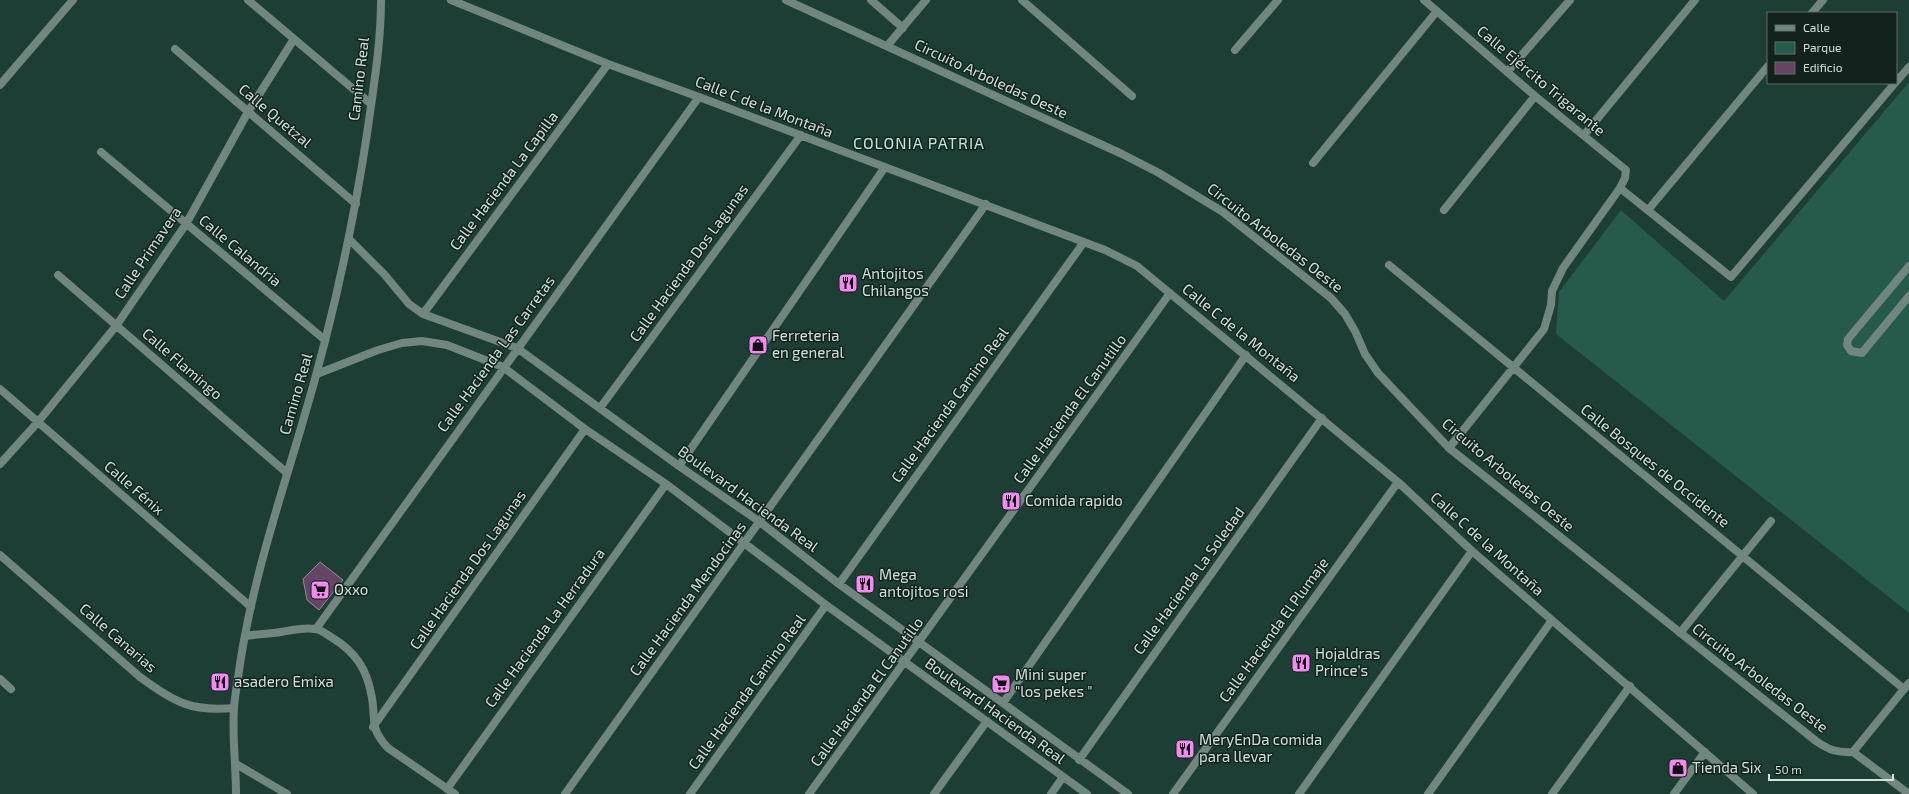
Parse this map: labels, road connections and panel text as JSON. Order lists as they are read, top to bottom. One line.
{"streets":{"street":["Camino Real","Circuito Arboledas Oeste","Calle Ejército Trigarante","Calle C de la Montaña","Calle Quetzal","Calle Hacienda La Capilla","Calle Calandria","Calle Primavera","Calle Hacienda Dos Lagunas","Calle Hacienda Las Carretas","Calle Flamingo","Calle Hacienda Camino Real","Calle Hacienda El Canutillo","Calle Bosques de Occidente","Calle Fénix","Boulevard Hacienda Real","Calle Hacienda La Soledad","Calle Hacienda Mendocinas","Calle Hacienda La Herradura","Calle Hacienda El Plumaje","Calle Canarias"]},"crossings":[["Camino Real","Calle Quetzal"],["Camino Real","Calle Calandria"],["Camino Real","Calle Flamingo"],["Camino Real","Calle Fénix"],["Camino Real","Boulevard Hacienda Real"],["Camino Real","Calle Canarias"],["Calle C de la Montaña","Calle Hacienda La Capilla"],["Calle C de la Montaña","Calle Hacienda Dos Lagunas"],["Calle C de la Montaña","Calle Hacienda Las Carretas"],["Calle C de la Montaña","Calle Hacienda Camino Real"],["Calle C de la Montaña","Calle Hacienda El Canutillo"],["Calle C de la Montaña","Calle Hacienda La Soledad"],["Calle C de la Montaña","Calle Hacienda Mendocinas"],["Calle C de la Montaña","Calle Hacienda El Plumaje"],["Calle Quetzal","Calle Primavera"],["Calle Hacienda La Capilla","Boulevard Hacienda Real"],["Calle Calandria","Calle Primavera"],["Calle Primavera","Calle Flamingo"],["Calle Primavera","Calle Fénix"],["Calle Hacienda Dos Lagunas","Boulevard Hacienda Real"],["Calle Hacienda Las Carretas","Boulevard Hacienda Real"],["Calle Hacienda Camino Real","Boulevard Hacienda Real"],["Calle Hacienda El Canutillo","Boulevard Hacienda Real"],["Boulevard Hacienda Real","Calle Hacienda La Soledad"],["Boulevard Hacienda Real","Calle Hacienda Mendocinas"],["Boulevard Hacienda Real","Calle Hacienda La Herradura"]],"districts":["COLONIA PATRIA"],"places":{"restaurant":["Antojitos Chilangos","Comida rapido","Mega antojitos rosi","Hojaldras Prince's","asadero Emixa","MeryEnDa comida para llevar"],"shop":["Ferreteria en general","Tienda Six"],"supermarket":["Oxxo","Mini super \"los pekes \""]},"legend":["Calle","Parque","Edificio"],"scale_bar":"50 m"}
